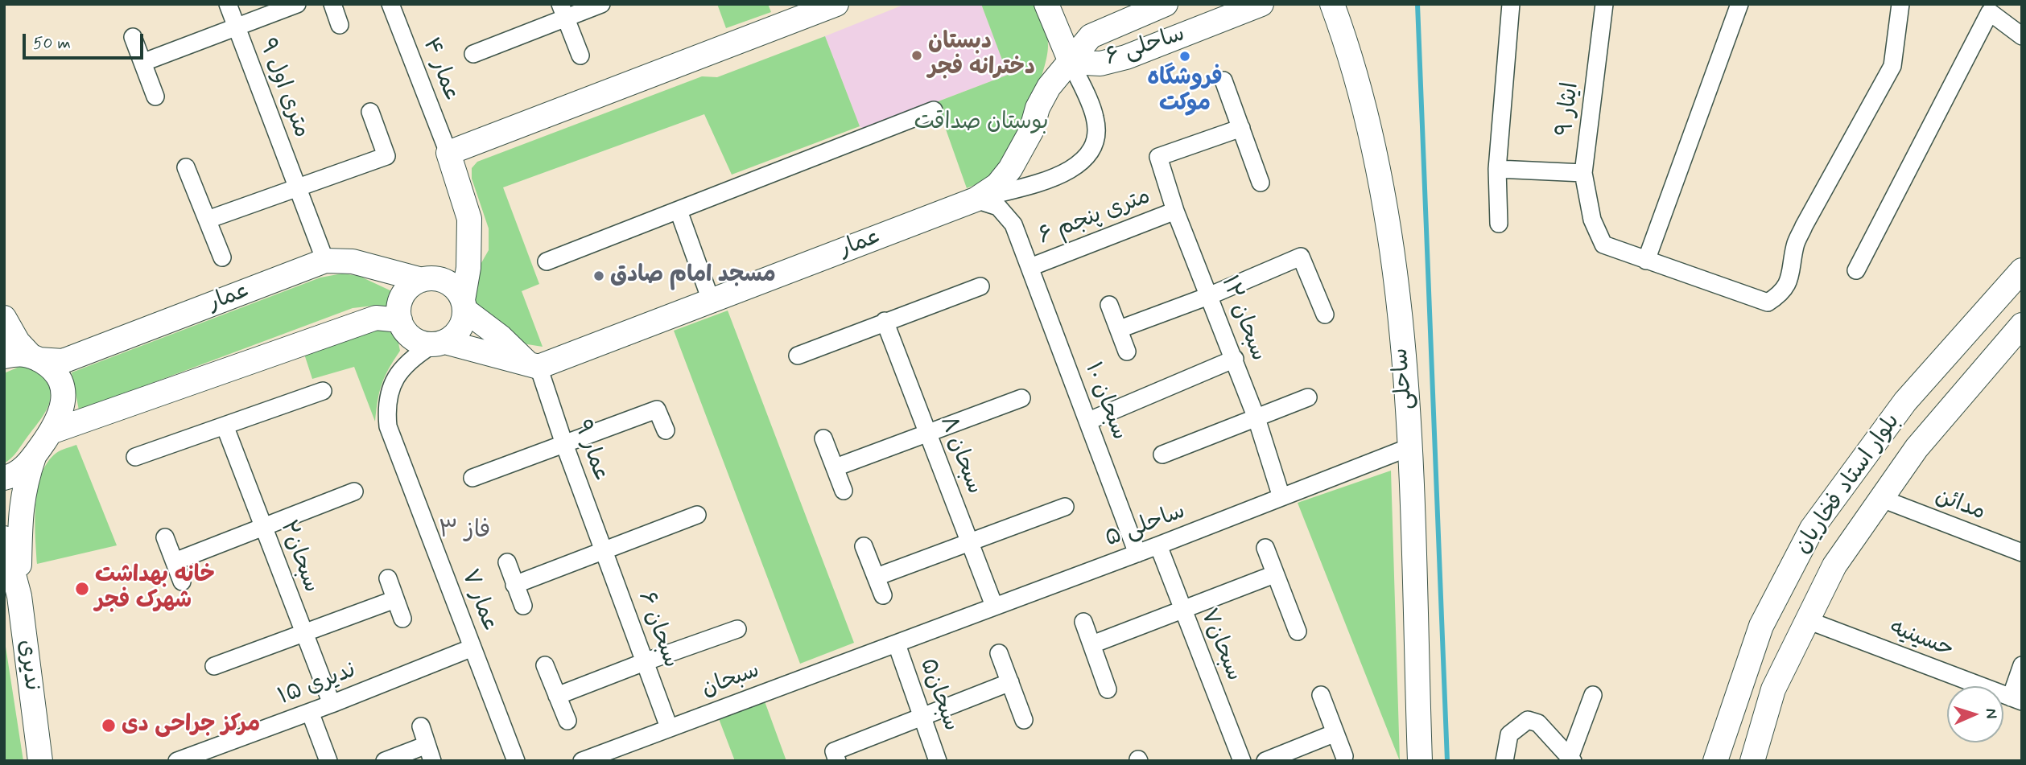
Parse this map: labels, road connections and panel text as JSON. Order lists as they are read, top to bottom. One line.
{"streets":{"street":["ساحلی ۶","عمار ۴","۹ متری اول","ایثار ۹","۶ متری پنجم","عمار","سبحان ۱۲","ساحلی","سبحان ۱۰","عمار ۹","سبحان ۸","بلوار استاد فخاریان","مدائن","ساحلی ۵","سبحان۲","عمار ۷","سبحان ۶","حسینیه","سبحان۷","ندیری","سبحان","ندیری ۱۵","سبحان۵"]},"crossings":[["ساحلی ۶","عمار"],["۹ متری اول","عمار"],["۶ متری پنجم","سبحان ۱۲"],["۶ متری پنجم","سبحان ۱۰"],["عمار","سبحان ۱۰"],["عمار","عمار ۹"],["عمار","عمار ۷"],["سبحان ۱۲","ساحلی ۵"],["ساحلی","ساحلی ۵"],["سبحان ۱۰","ساحلی ۵"],["عمار ۹","سبحان ۶"],["سبحان ۸","ساحلی ۵"],["بلوار استاد فخاریان","مدائن"],["بلوار استاد فخاریان","حسینیه"],["ساحلی ۵","سبحان۷"],["ساحلی ۵","سبحان"],["ساحلی ۵","سبحان۵"],["سبحان۲","ندیری ۱۵"],["عمار ۷","ندیری ۱۵"],["سبحان ۶","سبحان"],["سبحان","سبحان۵"]],"districts":["فاز ۳"],"parks":["بوستان صداقت"],"places":["دبستان دخترانه فجر","فروشگاه موکت","مسجد امام صادق","خانه بهداشت شهرک فجر","مرکز جراحی دی"],"scale_bar":"50 m","north":"right"}
